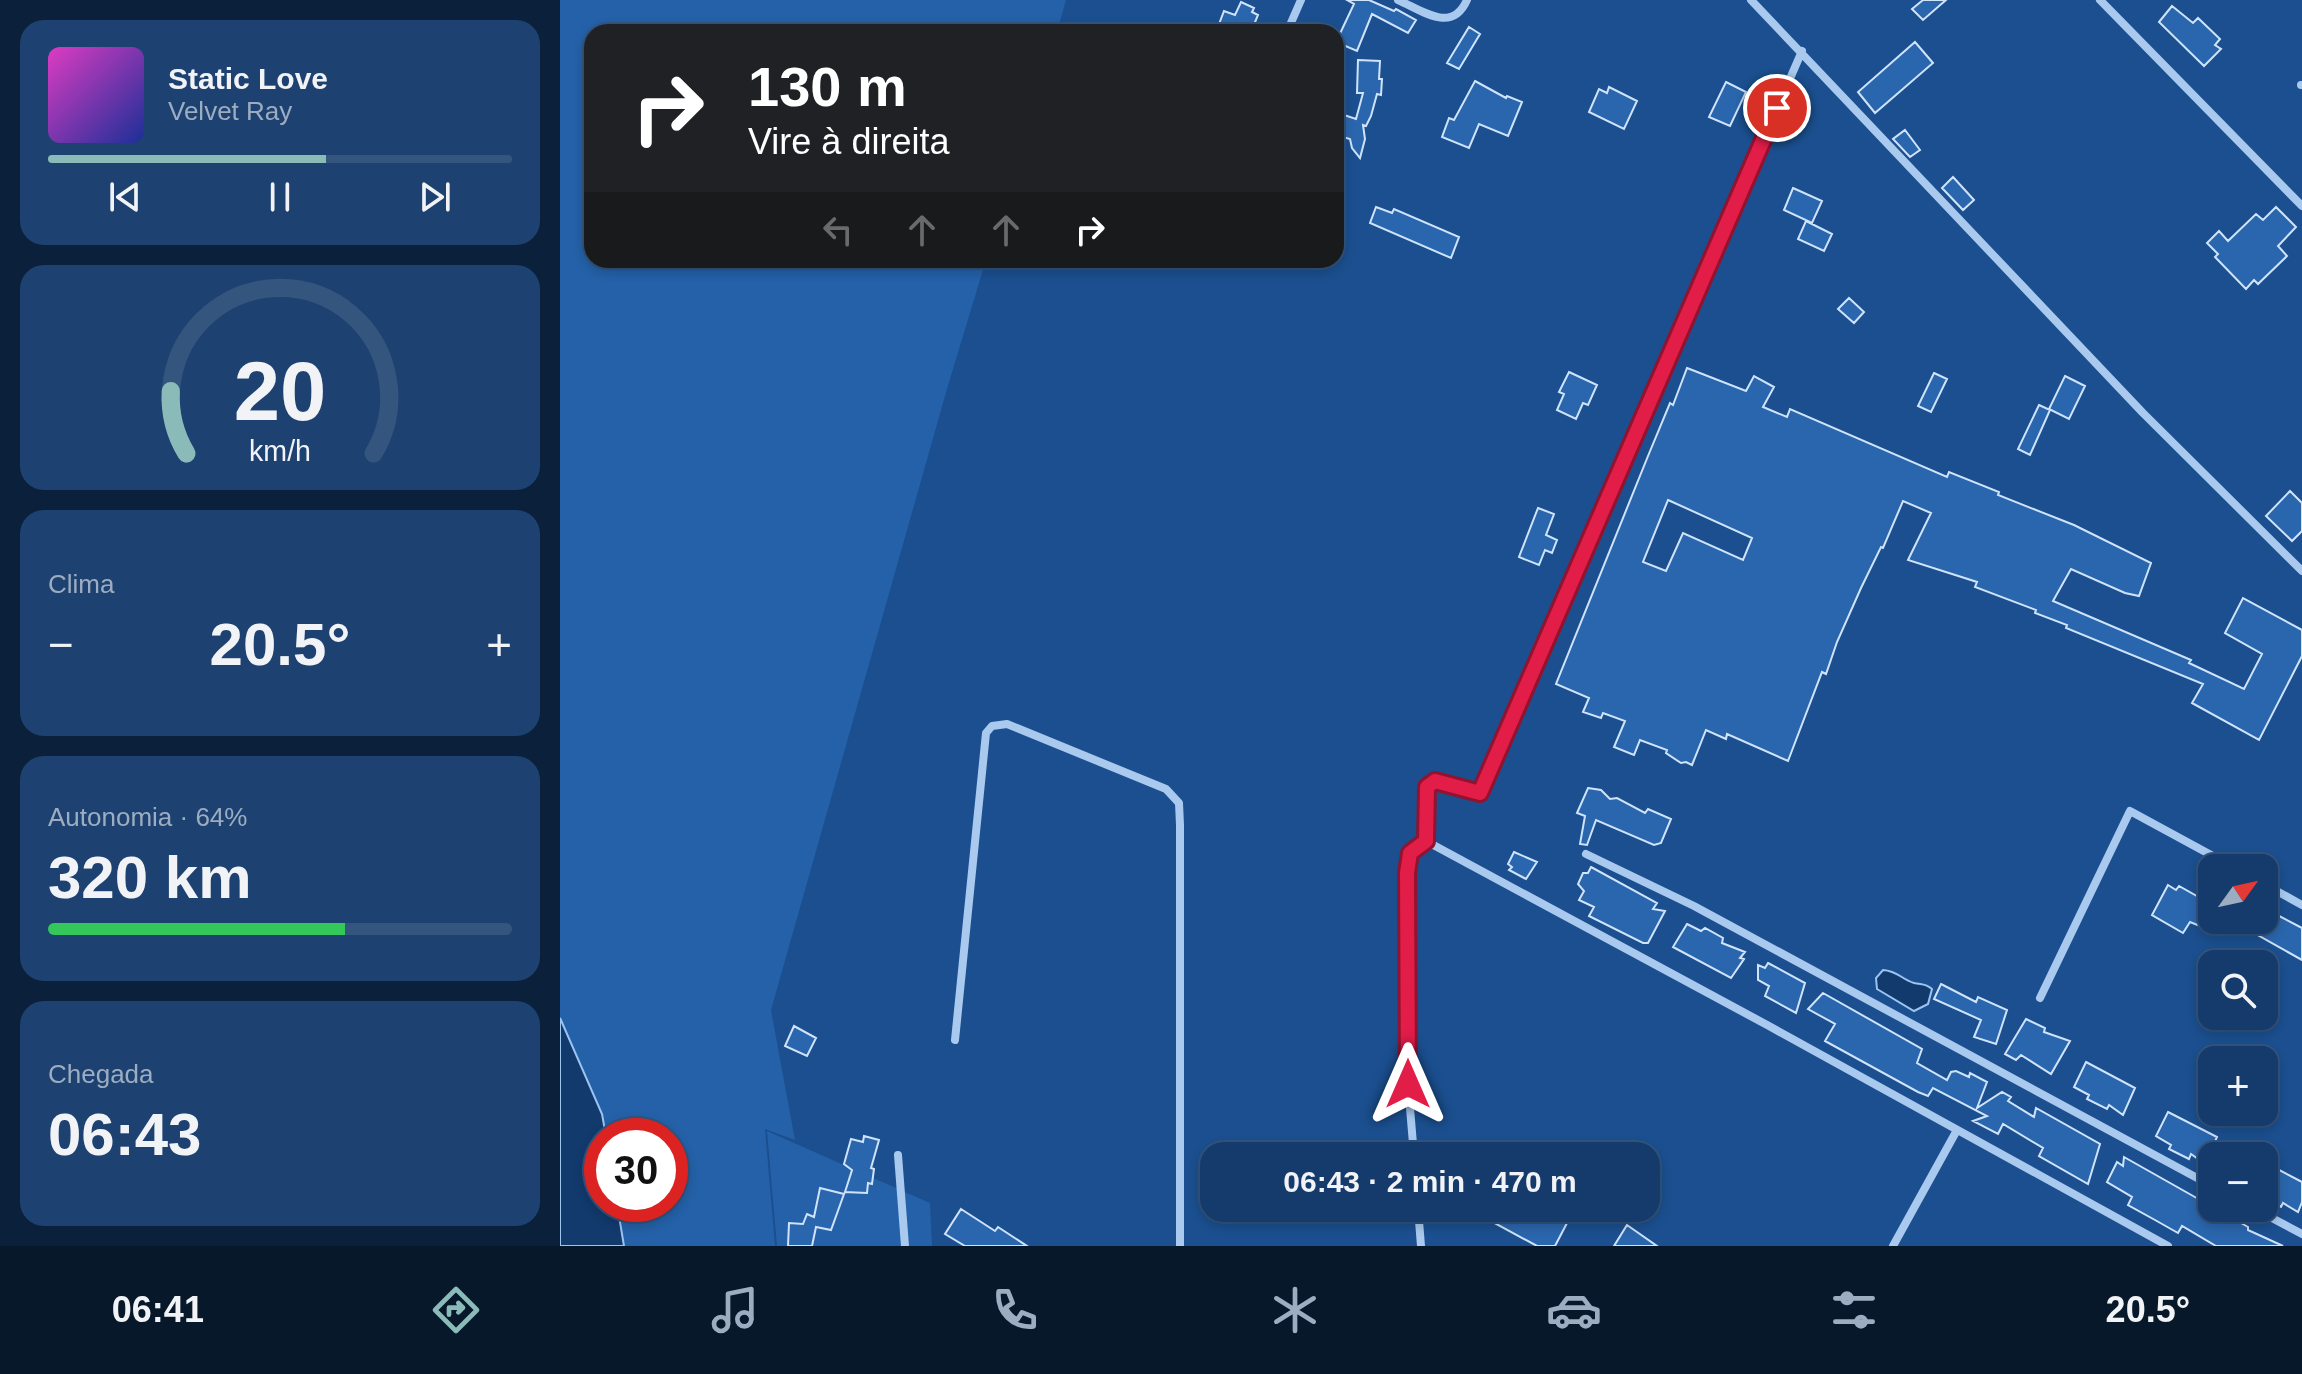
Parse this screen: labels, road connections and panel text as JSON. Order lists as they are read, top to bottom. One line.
{"north":"top right","page":{"turn":["130 m","Vire à direita"],"song":["Static Love","Velvet Ray"],"tile":["Clima",["Autonomia · 64%","320 km"],["Chegada","06:43"]],"heat":["−","20.5°","+"],"map_buttons":["+","−"],"limit":"30","trip":"06:43 · 2 min · 470 m","tabs":["06:41","20.5°"],"gauge":["20","km/h"]}}
